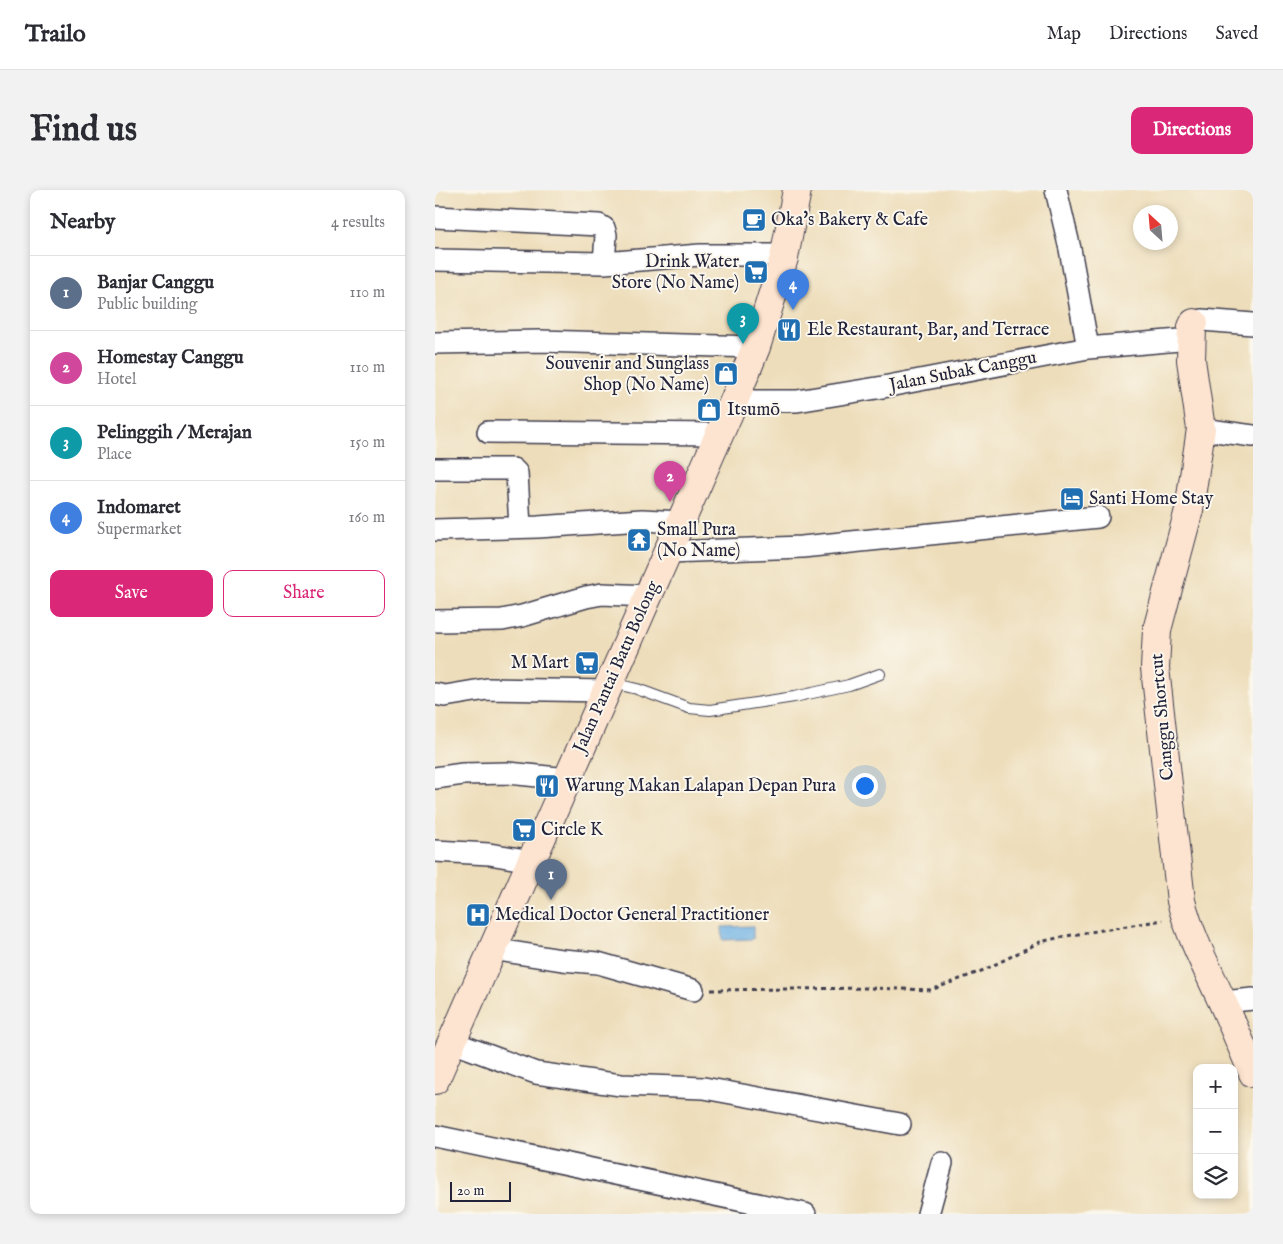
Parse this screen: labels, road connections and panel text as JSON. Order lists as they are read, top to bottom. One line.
{"streets":{"street":["Jalan Subak Canggu","Jalan Pantai Batu Bolong","Canggu Shortcut"]},"crossings":[["Jalan Subak Canggu","Jalan Pantai Batu Bolong"],["Jalan Subak Canggu","Canggu Shortcut"]],"places":{"cafe":["Oka's Bakery & Cafe"],"supermarket":["Drink Water Store (No Name)","M Mart","Circle K"],"restaurant":["Ele Restaurant, Bar, and Terrace","Warung Makan Lalapan Depan Pura"],"shop":["Souvenir and Sunglass Shop (No Name)","Itsumō"],"hotel":["Santi Home Stay"],"temple":["Small Pura (No Name)"],"hospital":["Medical Doctor General Practitioner"]},"scale_bar":"20 m","north":"top left","page":{"header":"Trailo","nav":["Map","Directions","Saved"],"buttons":["Directions",["Save","Share"]],"title":"Find us","heading":["Nearby","4 results"],"list":[{"mark":"1","name":"Banjar Canggu","note":"Public building","value":"110 m"},{"mark":"2","name":"Homestay Canggu","note":"Hotel","value":"110 m"},{"mark":"3","name":"Pelinggih / Merajan","note":"Place","value":"150 m"},{"mark":"4","name":"Indomaret","note":"Supermarket","value":"160 m"}],"pins":["4","3","2","1"],"map_buttons":["+","−"],"scale":"20 m"}}
